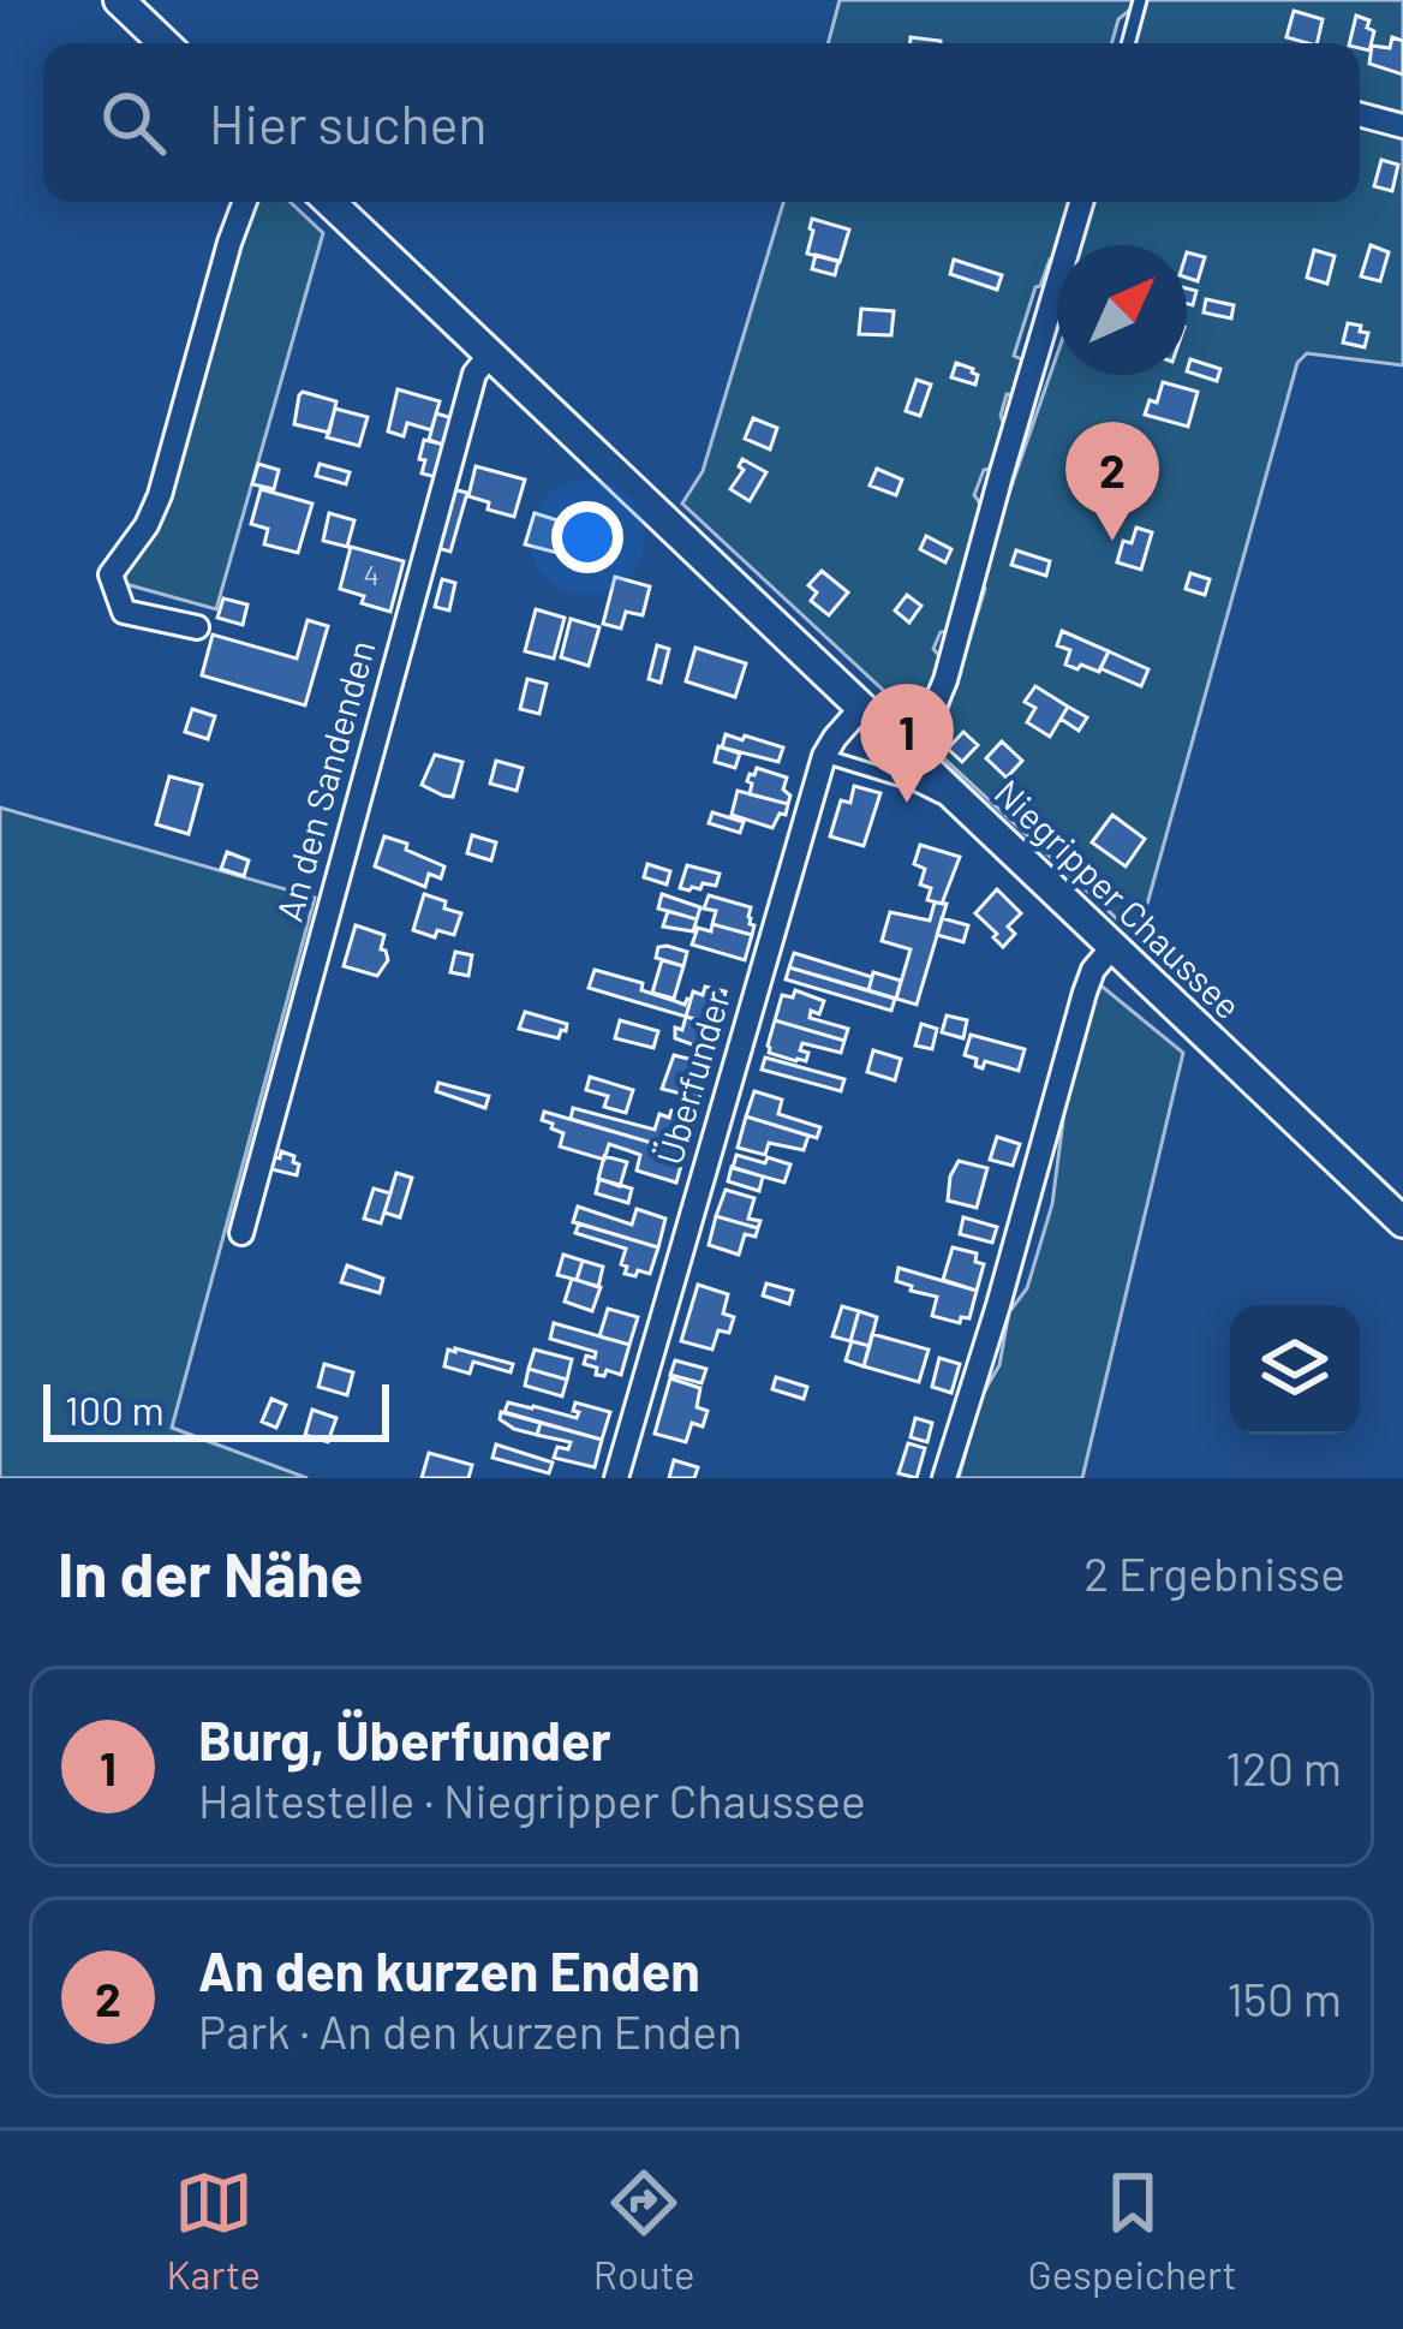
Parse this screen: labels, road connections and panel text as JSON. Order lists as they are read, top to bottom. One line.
{"streets":{"main road":["Niegripper Chaussee"],"street":["An den Sandenden","Überfunder"]},"crossings":[["An den Sandenden","Niegripper Chaussee"],["Niegripper Chaussee","Überfunder"]],"house_numbers":["4"],"scale_bar":"100 m","north":"top right","page":{"search":"Hier suchen","pins":["2","1"],"scale":"100 m","heading":["In der Nähe","2 Ergebnisse"],"list":[{"mark":"1","name":"Burg, Überfunder","note":"Haltestelle · Niegripper Chaussee","value":"120 m"},{"mark":"2","name":"An den kurzen Enden","note":"Park · An den kurzen Enden","value":"150 m"}],"nav":["Karte","Route","Gespeichert"]}}
